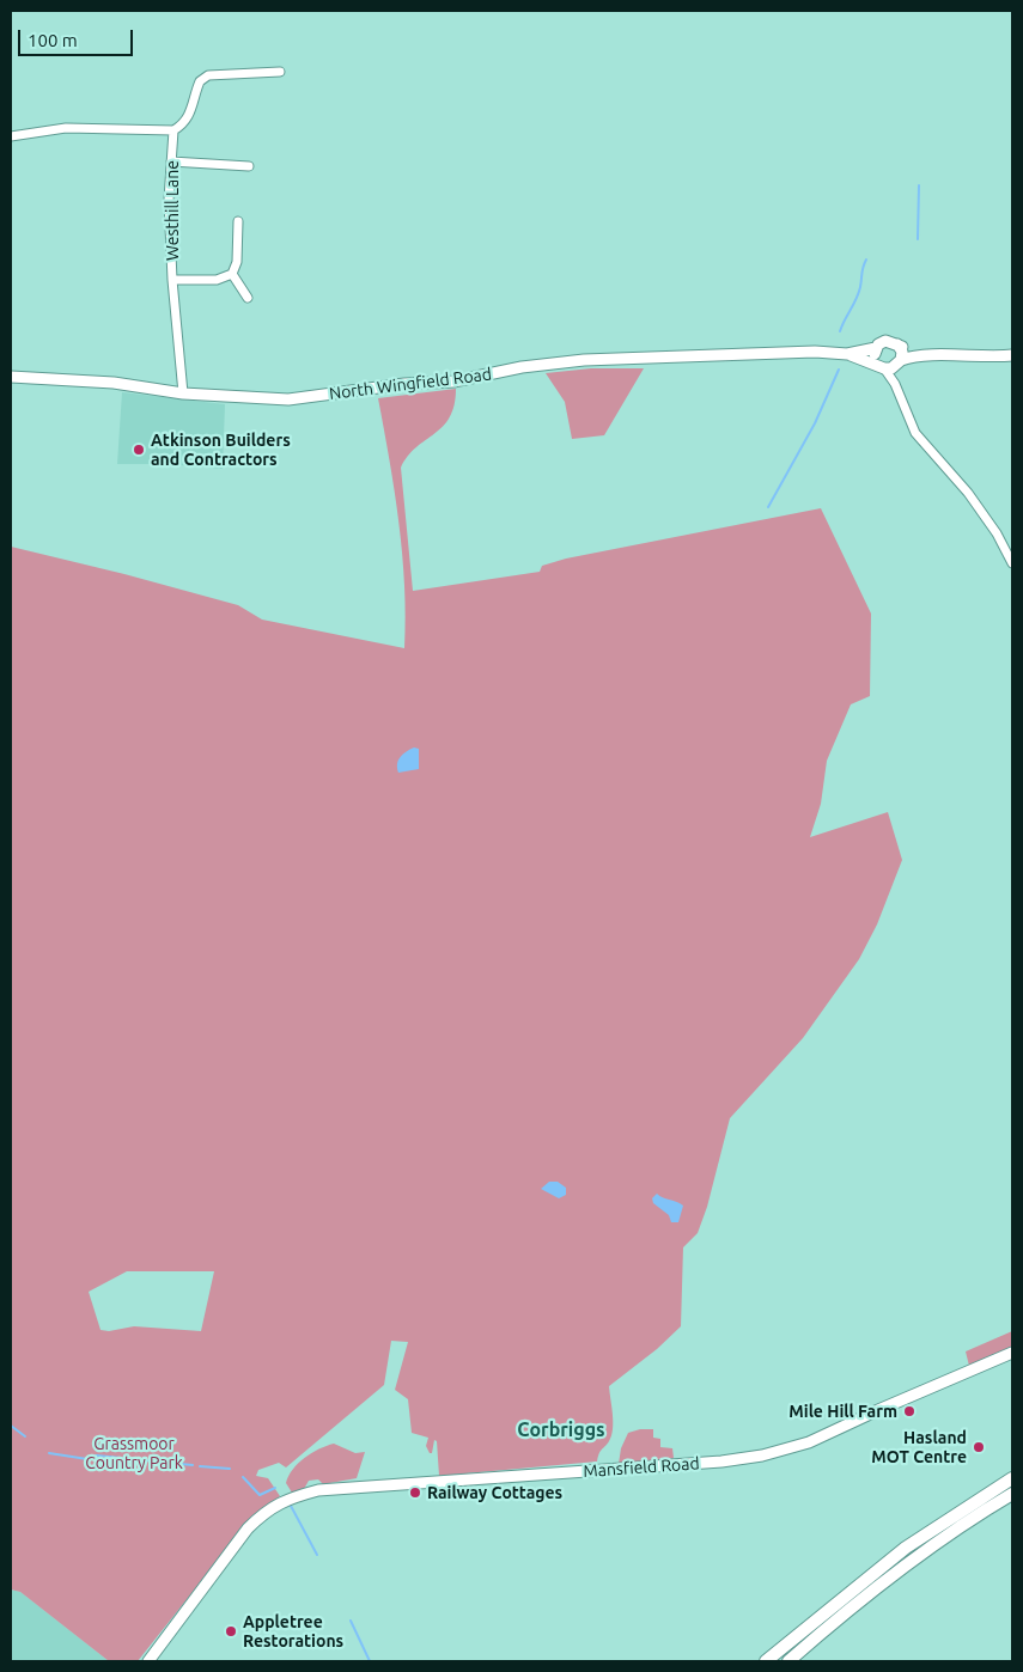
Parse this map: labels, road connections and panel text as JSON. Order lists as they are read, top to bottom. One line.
{"streets":{"main road":["North Wingfield Road","Mansfield Road"],"street":["Westhill Lane"]},"crossings":[["Westhill Lane","North Wingfield Road"]],"districts":["Corbriggs"],"parks":["Grassmoor Country Park"],"places":["Atkinson Builders and Contractors","Mile Hill Farm","Hasland MOT Centre","Railway Cottages","Appletree Restorations"],"scale_bar":"100 m"}
